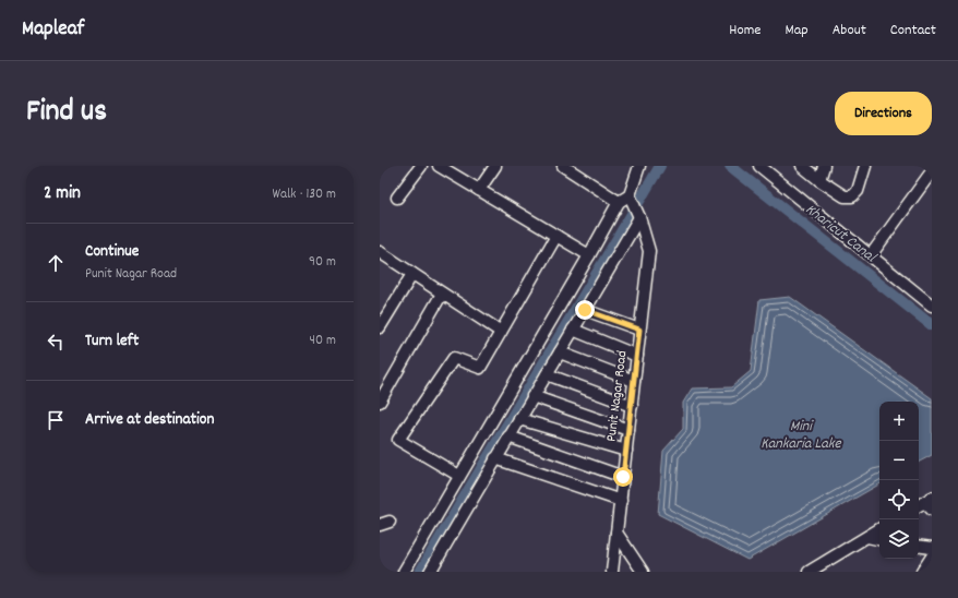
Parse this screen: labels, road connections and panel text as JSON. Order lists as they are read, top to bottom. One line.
{"streets":{"street":["Punit Nagar Road"]},"water":["Kharicut Canal","Mini Kankaria Lake"],"page":{"header":"Mapleaf","nav":["Home","Map","About","Contact"],"title":"Find us","buttons":"Directions","heading":["2 min","Walk · 130 m"],"list":[["Continue","Punit Nagar Road","90 m"],["Turn left","40 m"],"Arrive at destination"],"map_buttons":["+","−"]}}
